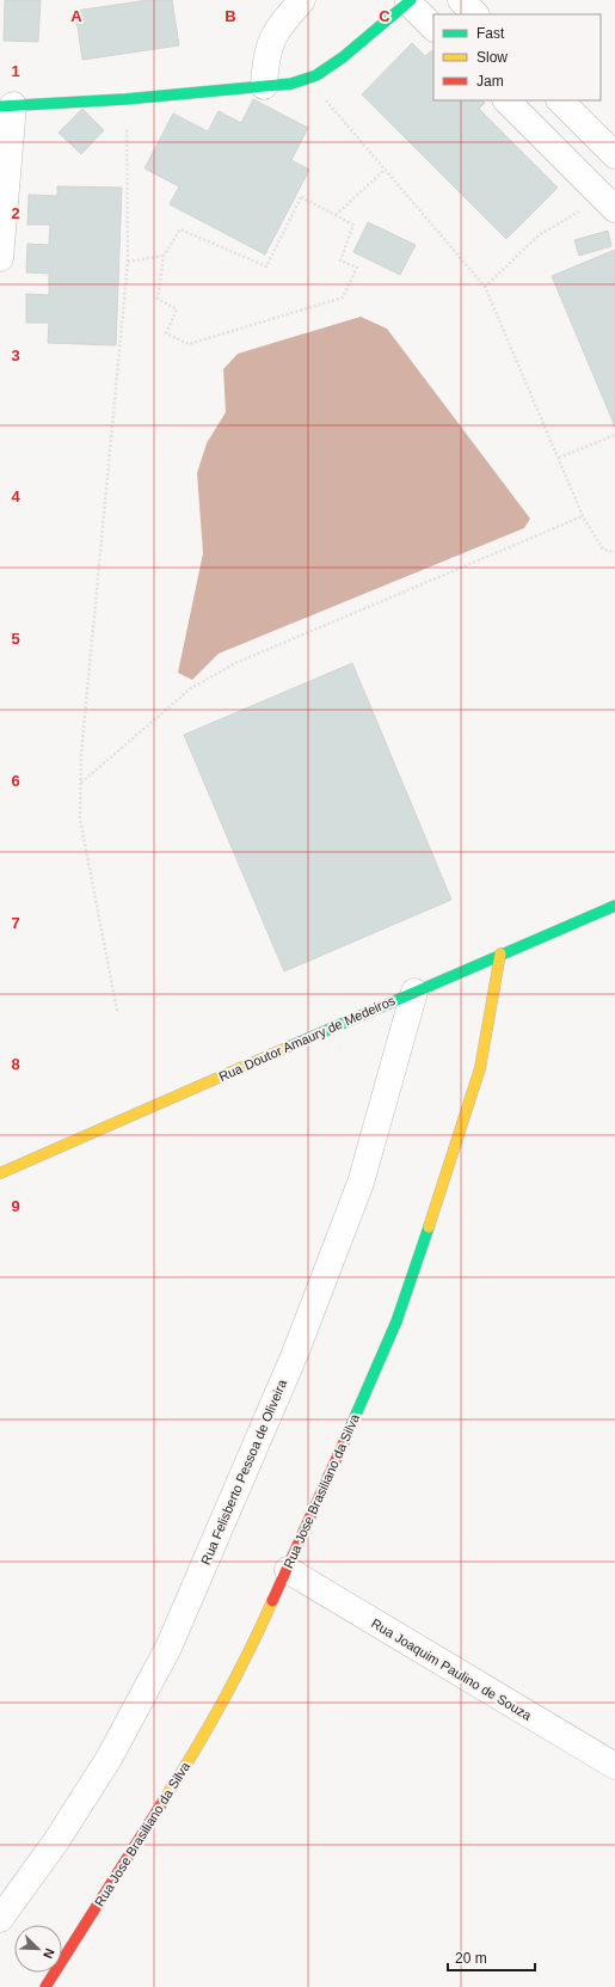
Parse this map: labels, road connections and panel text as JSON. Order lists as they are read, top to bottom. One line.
{"streets":{"street":["Rua Doutor Amaury de Medeiros","Rua Felisberto Pessoa de Oliveira","Rua Jose Brasiliano da Silva","Rua Joaquim Paulino de Souza"]},"crossings":[["Rua Doutor Amaury de Medeiros","Rua Felisberto Pessoa de Oliveira"],["Rua Doutor Amaury de Medeiros","Rua Jose Brasiliano da Silva"],["Rua Jose Brasiliano da Silva","Rua Joaquim Paulino de Souza"]],"legend":["Fast","Slow","Jam"],"scale_bar":"20 m","north":"bottom right","grid":{"columns":["A","B","C"],"rows":["1","2","3","4","5","6","7","8","9"]}}
